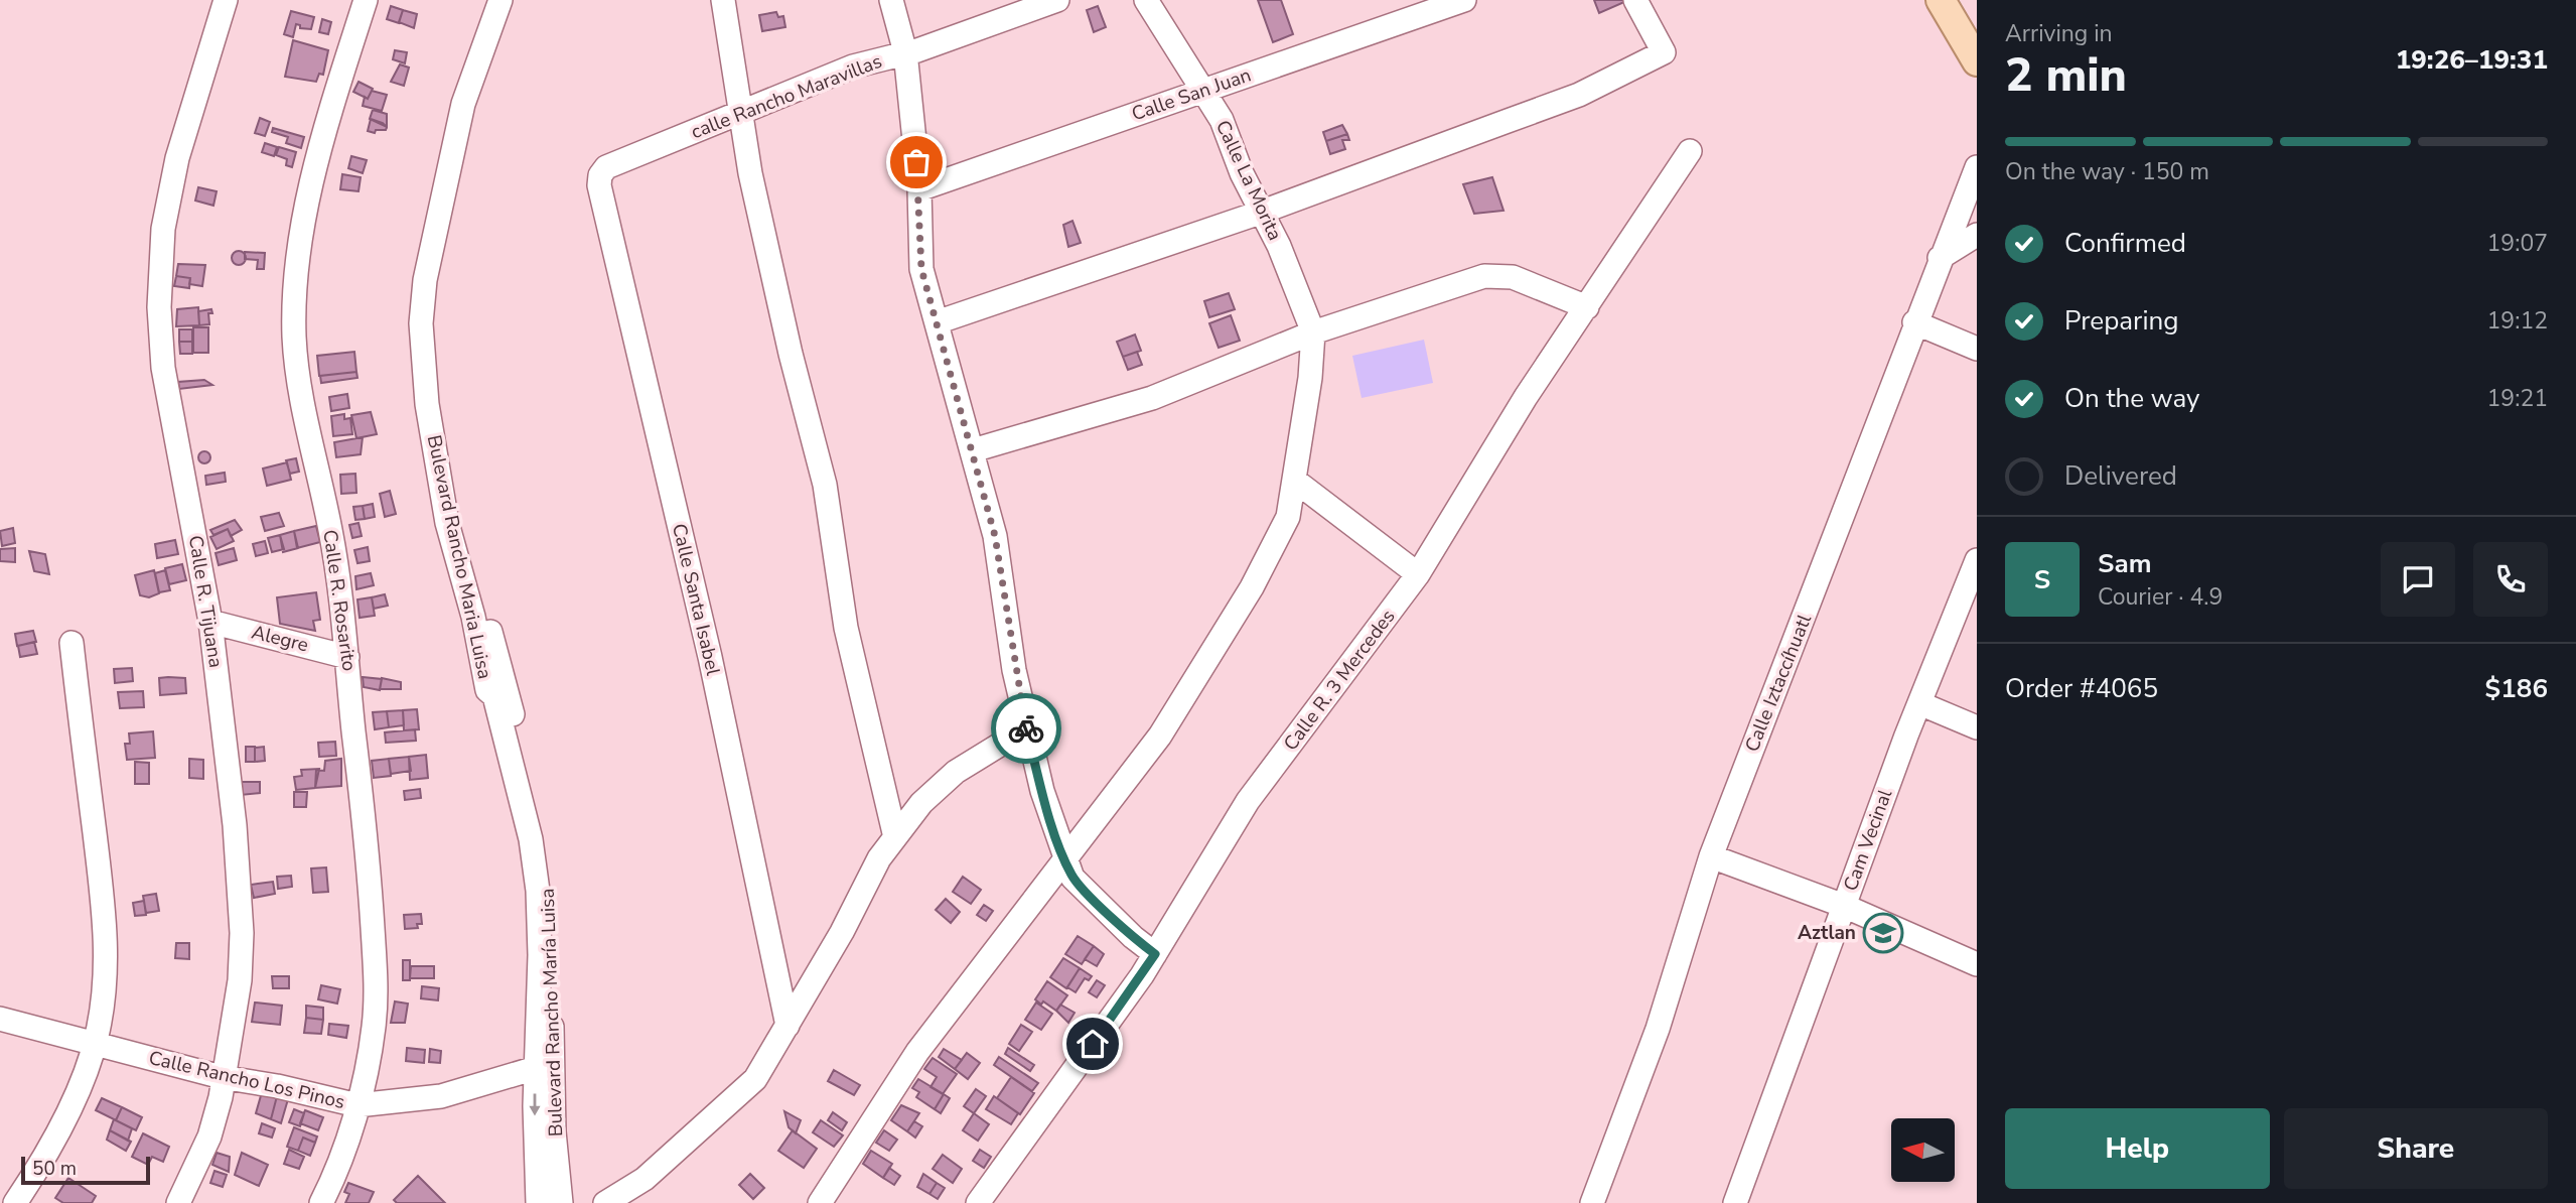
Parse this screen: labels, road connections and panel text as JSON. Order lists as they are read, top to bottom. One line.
{"streets":{"street":["Calle San Juan","calle Rancho Maravillas","Calle La Morita","Bulevard Rancho Maria Luisa","Calle Santa Isabel","Calle R. Rosarito","Calle R. Tijuana","Alegre","Calle R. 3 Mercedes","Calle Iztaccíhuatl","Cam Vecinal","Bulevard Rancho María Luisa","Calle Rancho Los Pinos"]},"crossings":[["Calle San Juan","Calle La Morita"],["calle Rancho Maravillas","Calle Santa Isabel"],["Bulevard Rancho Maria Luisa","Calle Rancho Los Pinos"],["Calle R. Rosarito","Alegre"],["Calle R. Rosarito","Calle Rancho Los Pinos"],["Calle R. Tijuana","Alegre"],["Calle R. Tijuana","Calle Rancho Los Pinos"]],"places":{"school or university":["Aztlan"]},"scale_bar":"50 m","north":"left","page":{"heading":["2 min","Arriving in","19:26–19:31"],"panel":["Sam","Courier · 4.9","Order #4065","$186"],"bar":"On the way · 150 m","list":[["Confirmed","19:07"],["Preparing","19:12"],["On the way","19:21"],"Delivered"],"round":"S","buttons":["Help","Share"],"scale":"50 m"}}
